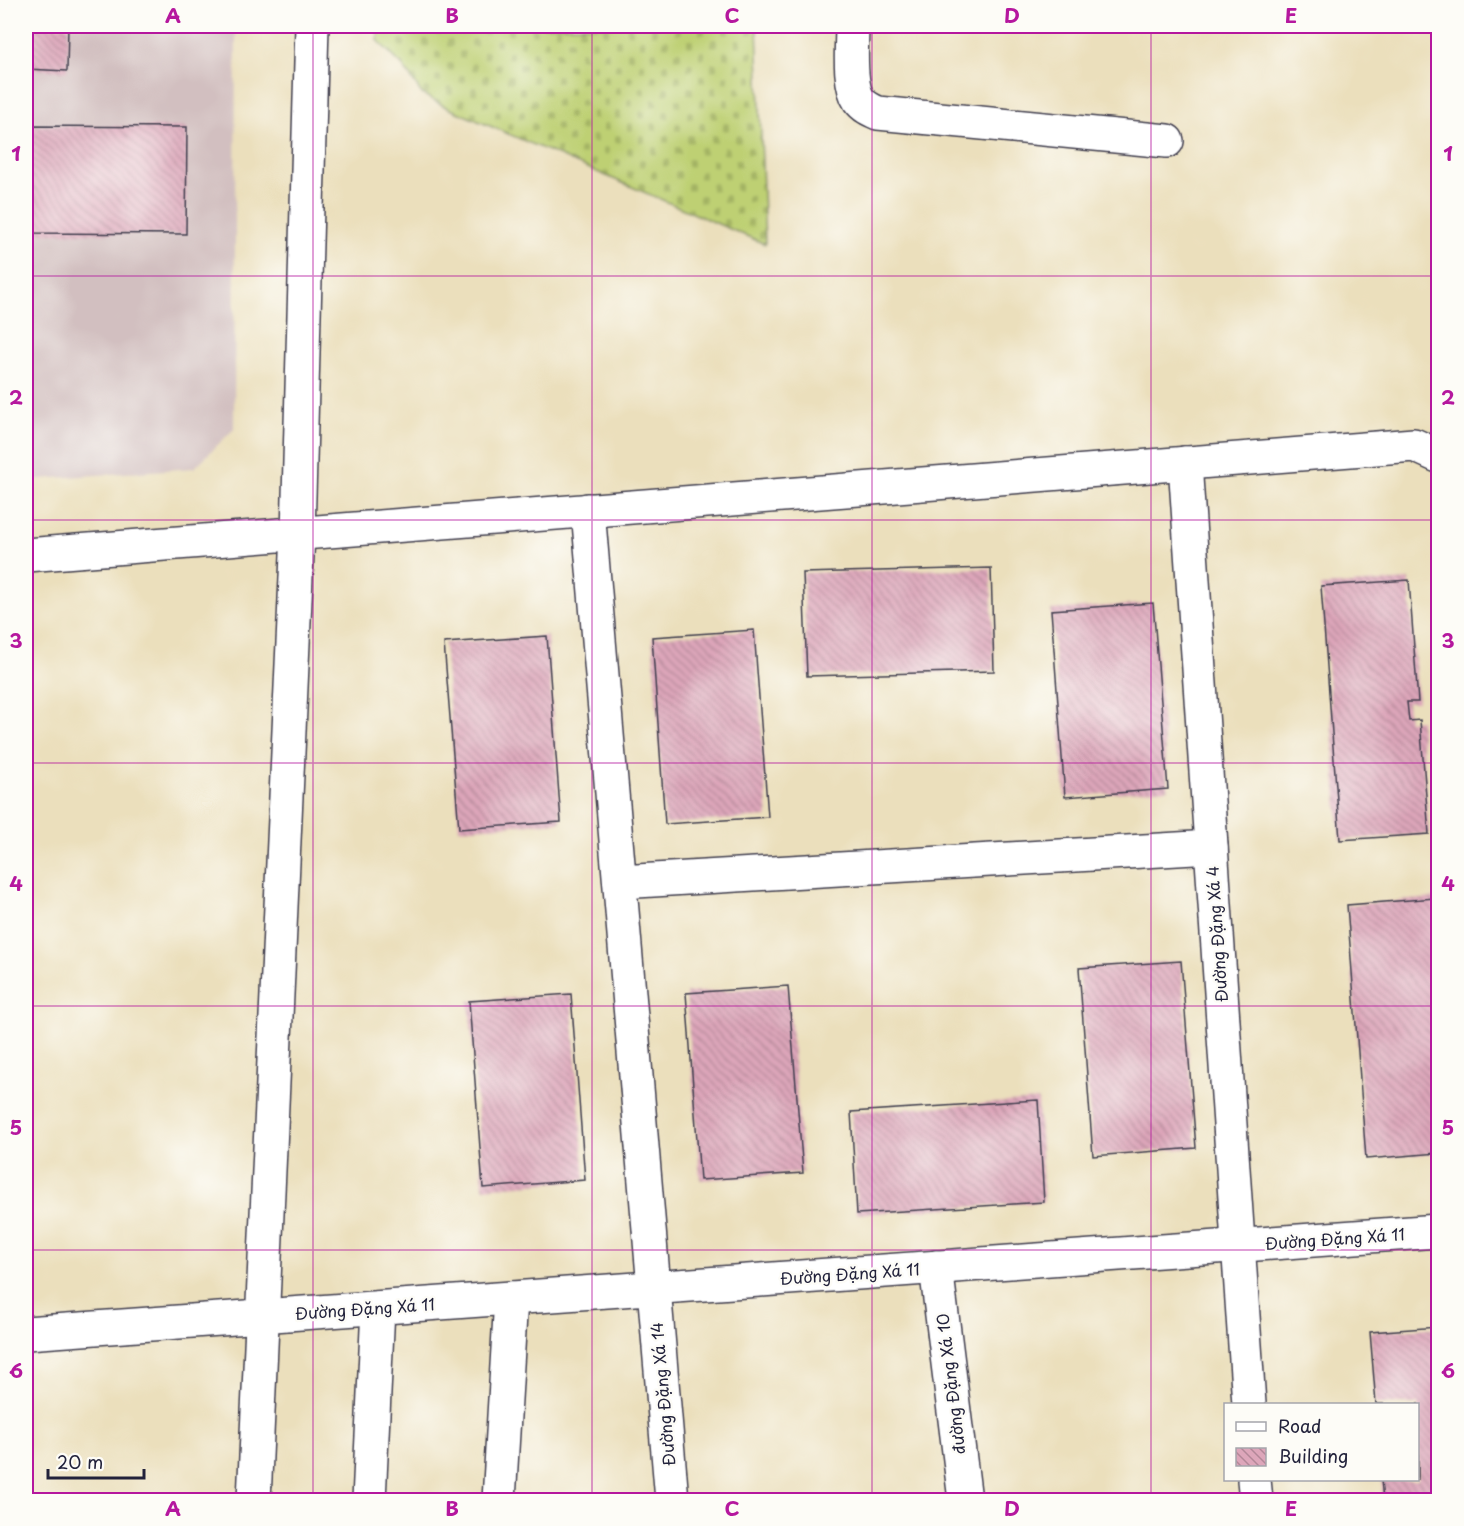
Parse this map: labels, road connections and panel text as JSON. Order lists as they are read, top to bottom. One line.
{"streets":{"street":["Đường Đặng Xá 4","Đường Đặng Xá 11","đường Đặng Xá 10","Đường Đặng Xá 14"]},"crossings":[["Đường Đặng Xá 4","Đường Đặng Xá 11"],["Đường Đặng Xá 11","đường Đặng Xá 10"],["Đường Đặng Xá 11","Đường Đặng Xá 14"]],"legend":["Road","Building"],"scale_bar":"20 m","grid":{"columns":["A","B","C","D","E"],"rows":["1","2","3","4","5","6"]}}
